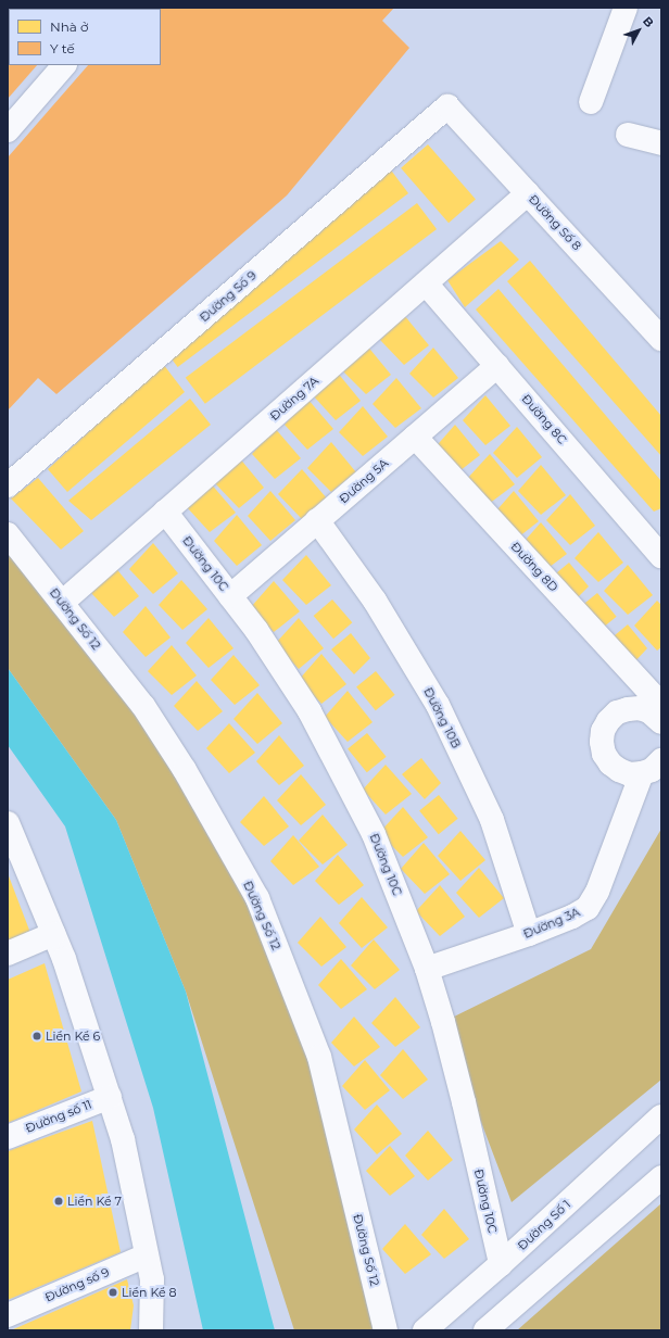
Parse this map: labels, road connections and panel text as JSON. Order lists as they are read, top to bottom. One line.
{"streets":{"street":["Đường Số 8","Đường Số 9","Đường 7A","Đường 8C","Đường 5A","Đường 10C","Đường 8D","Đường Số 12","Đường 10B","Đường 3A","Đường số 11","Đường Số 1","Đường số 9"]},"crossings":[["Đường Số 8","Đường Số 9"],["Đường Số 8","Đường 7A"],["Đường 7A","Đường 8C"],["Đường 7A","Đường 10C"],["Đường 7A","Đường Số 12"],["Đường 8C","Đường 5A"],["Đường 5A","Đường 10C"],["Đường 5A","Đường 8D"],["Đường 5A","Đường 10B"],["Đường 10C","Đường 3A"],["Đường 10C","Đường Số 1"],["Đường 10B","Đường 3A"]],"places":["Liền Kề 6","Liền Kề 7","Liền Kề 8"],"legend":["Nhà ở","Y tế"],"north":"top right"}
